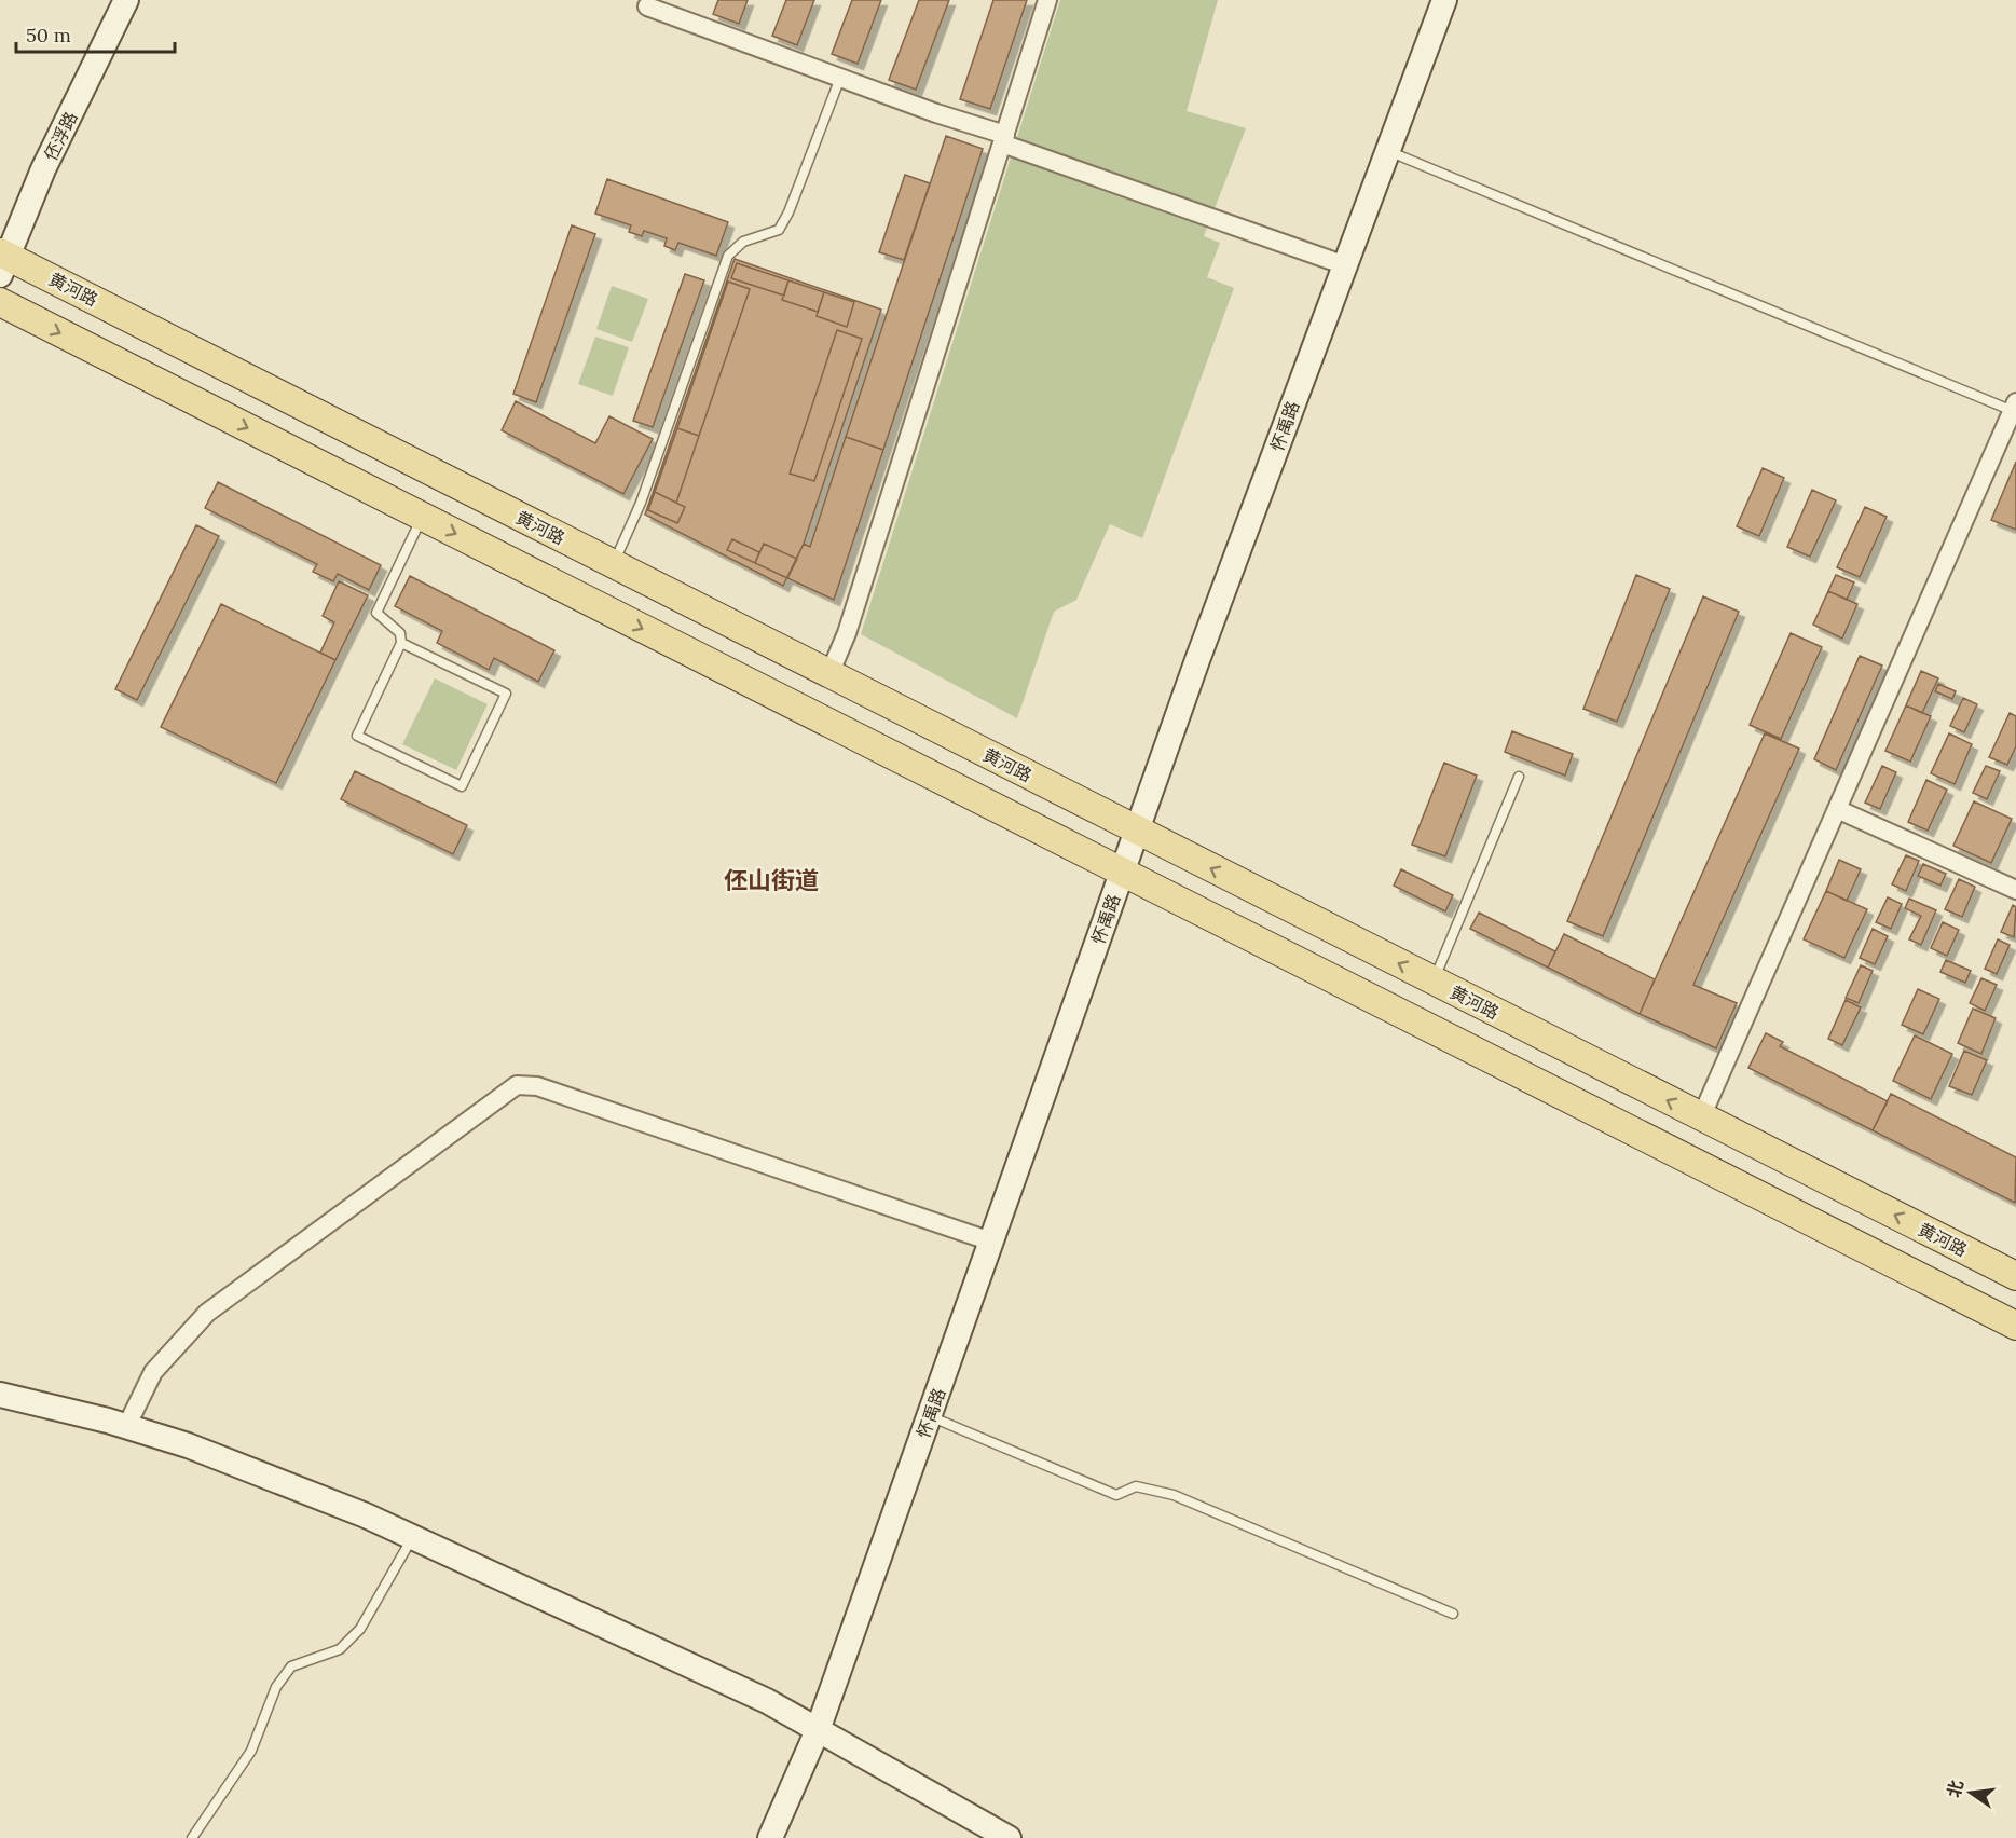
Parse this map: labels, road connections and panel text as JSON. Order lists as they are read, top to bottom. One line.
{"streets":{"main road":["黄河路"],"street":["伾浮路","怀禹路"]},"crossings":[["伾浮路","黄河路"],["黄河路","怀禹路"]],"districts":["伾山街道"],"scale_bar":"50 m","north":"left"}
